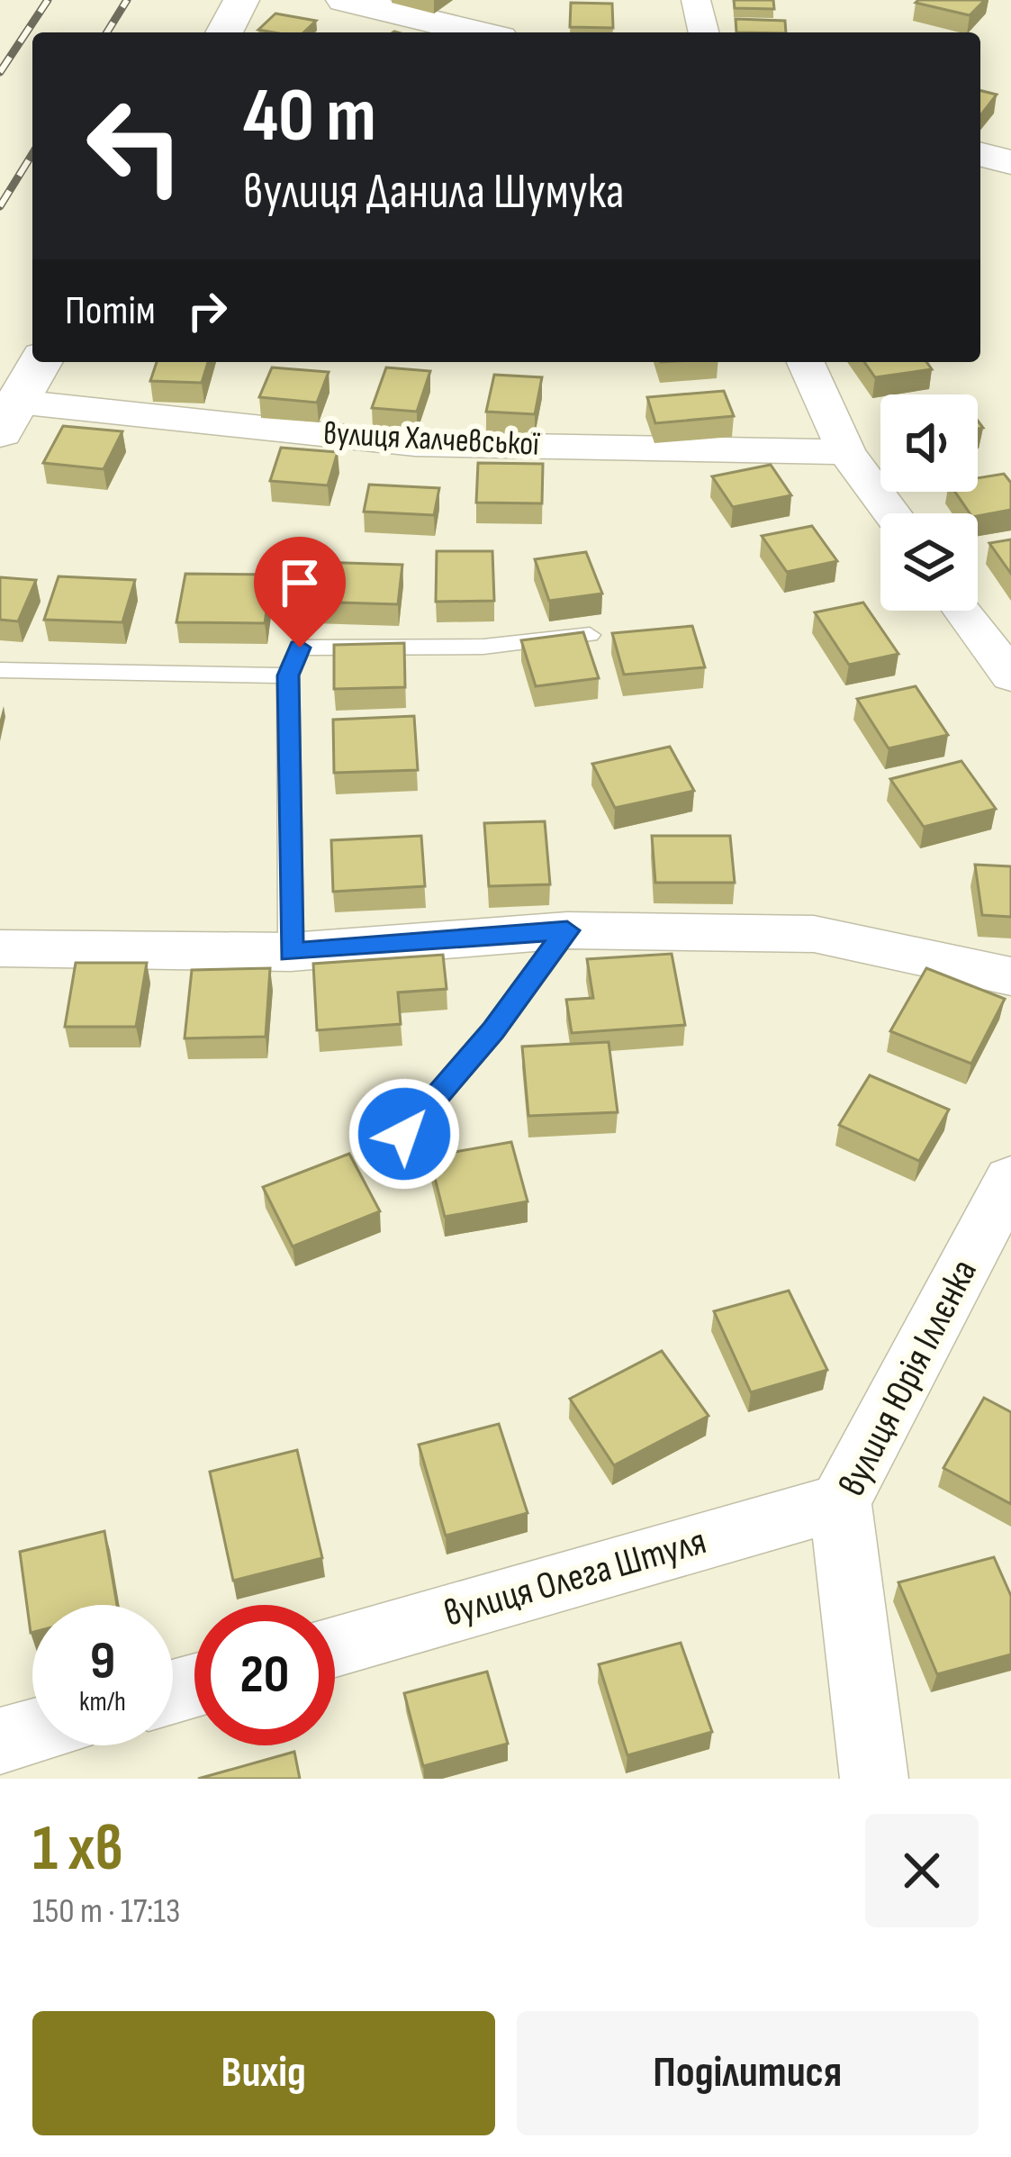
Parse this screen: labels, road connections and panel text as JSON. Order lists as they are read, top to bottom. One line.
{"streets":{"street":["вулиця Халчевської","вулиця Юрія Іллєнка","вулиця Олега Штуля"]},"crossings":[["вулиця Юрія Іллєнка","вулиця Олега Штуля"]],"page":{"turn":["40 m","вулиця Данила Шумука"],"then":"Потім","speed":"9 km/h","limit":"20","heading":["1 хв","150 m · 17:13"],"buttons":["Вихід","Поділитися"]}}
